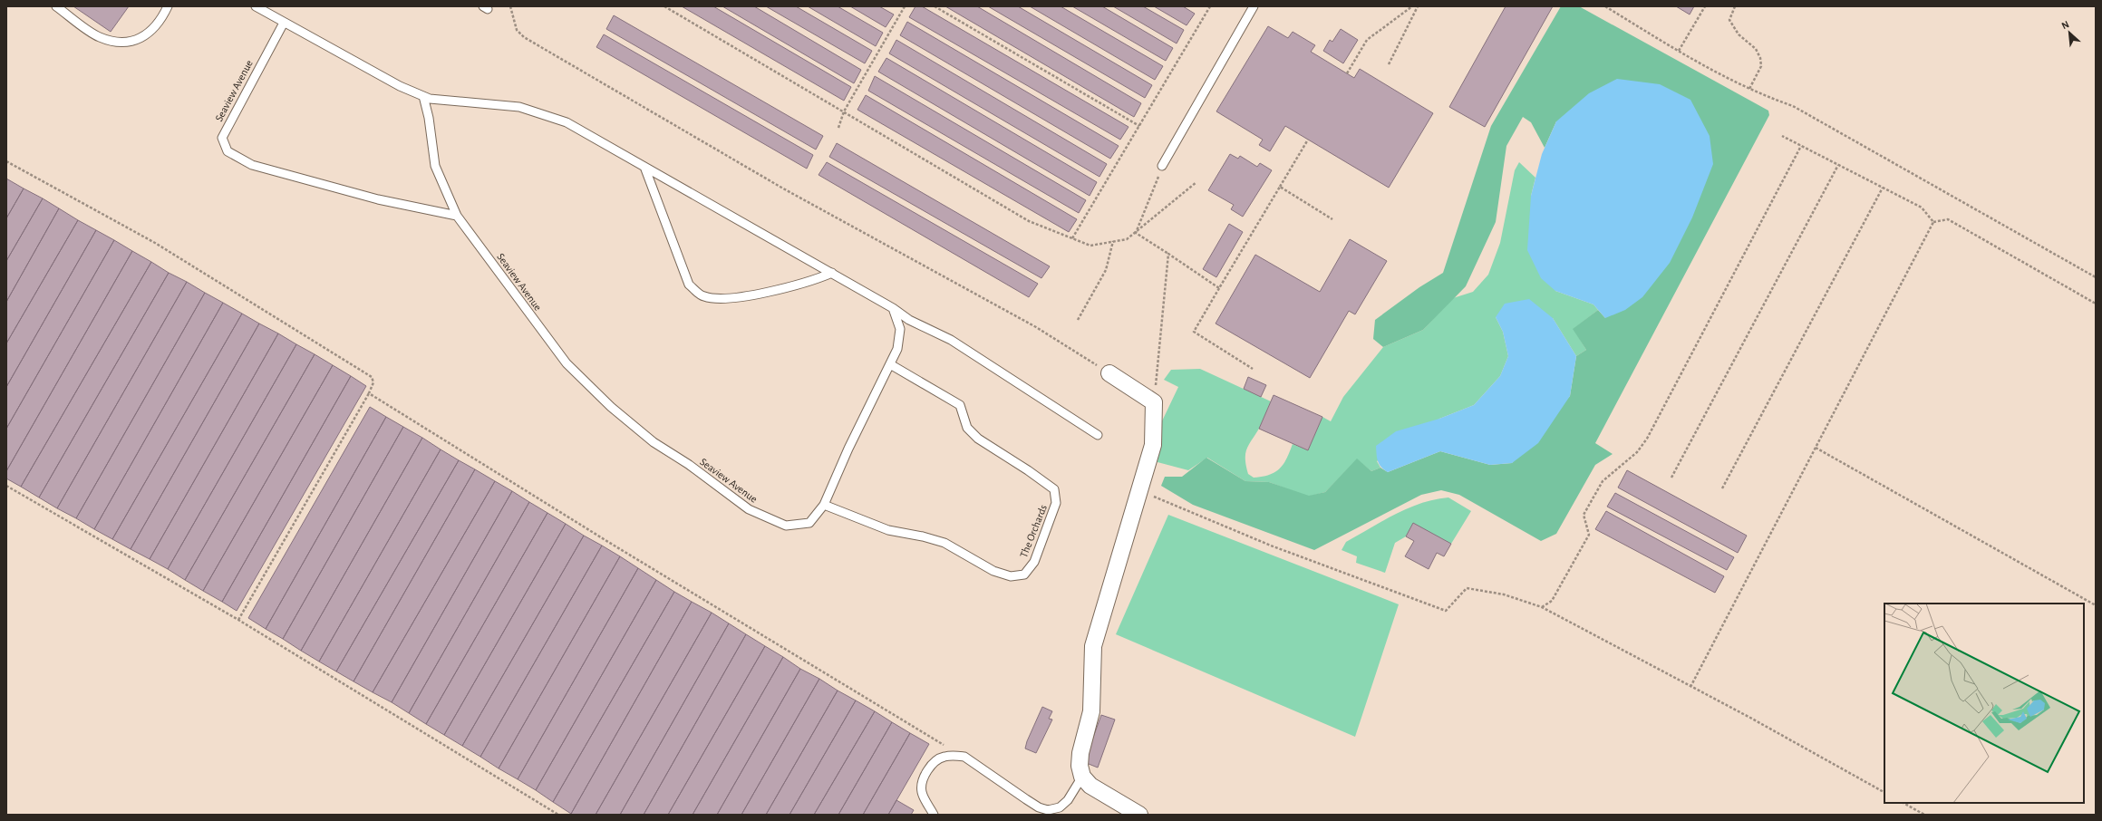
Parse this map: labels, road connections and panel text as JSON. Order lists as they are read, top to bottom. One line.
{"streets":{"lane":["Seaview Avenue","The Orchards"]},"crossings":[["Seaview Avenue","The Orchards"]],"north":"top left"}
